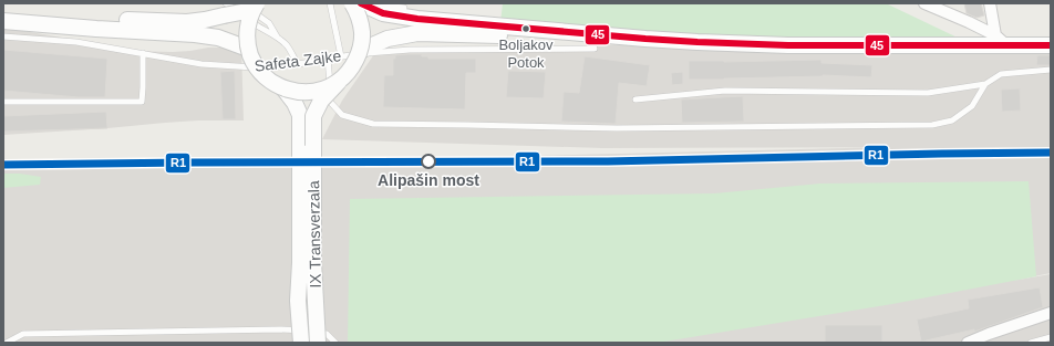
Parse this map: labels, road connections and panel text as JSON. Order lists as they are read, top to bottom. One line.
{"streets":{"main road":["IX Transverzala"],"lane":["Safeta Zajke"]},"places":["Boljakov Potok","Alipašin most"],"lines":["transit line 45","transit line R1"]}
